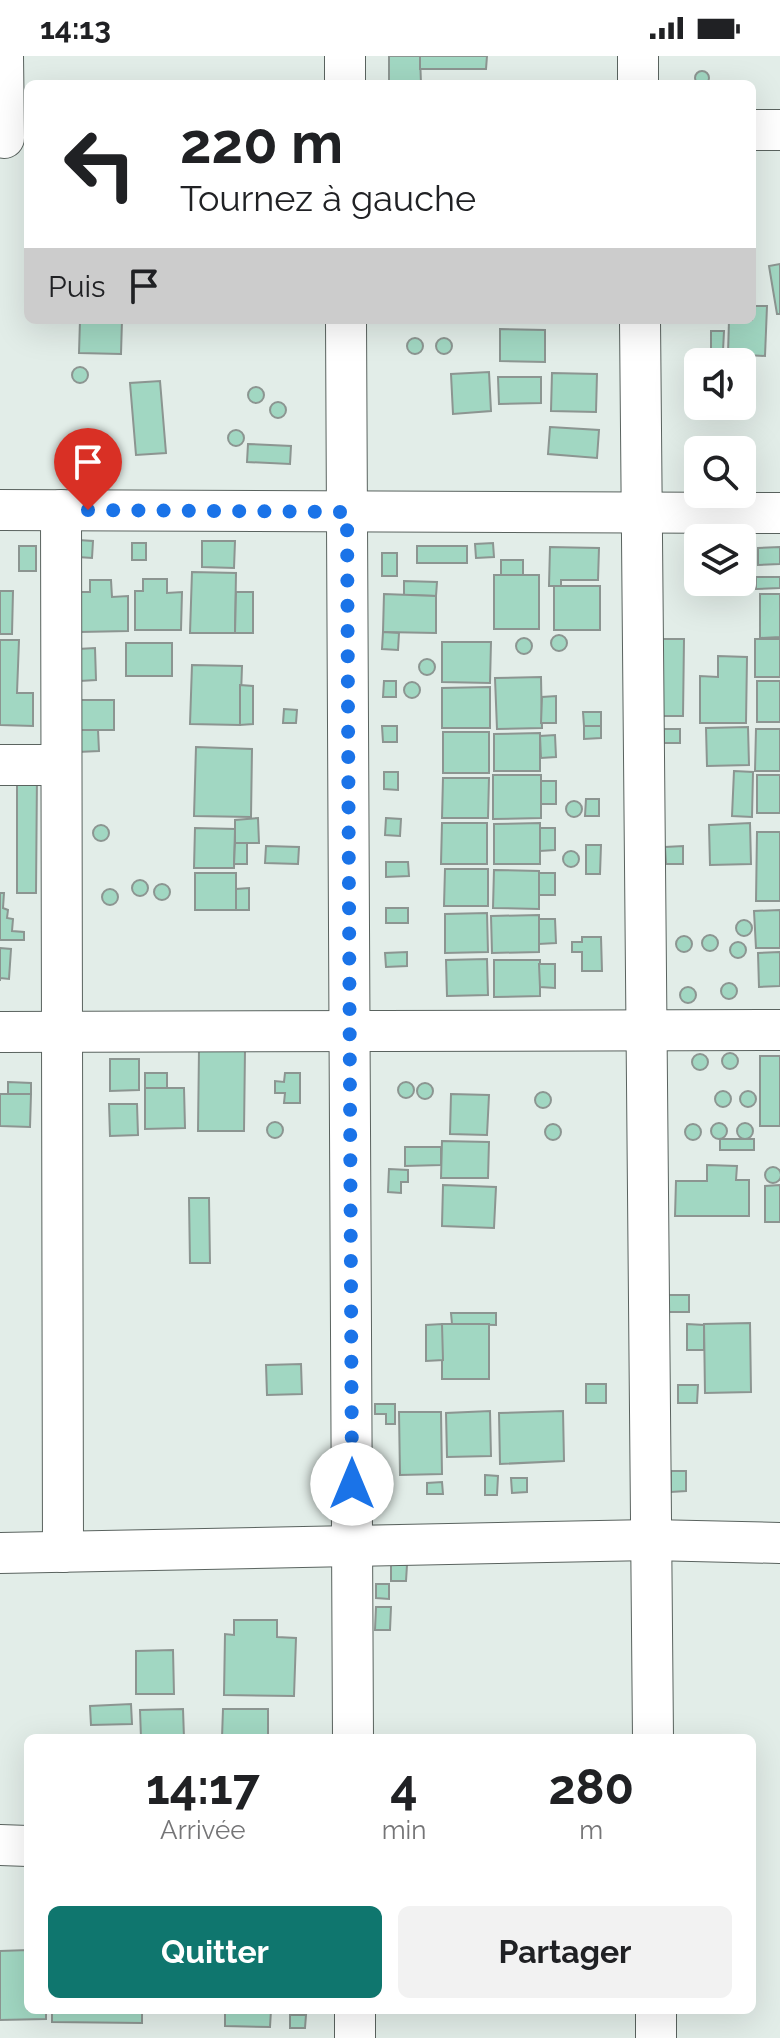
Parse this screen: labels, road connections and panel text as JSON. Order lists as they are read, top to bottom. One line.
{"page":{"status":"14:13","turn":["220 m","Tournez à gauche"],"then":"Puis","eta":["14:17","Arrivée","4","min","280","m"],"buttons":["Quitter","Partager"]}}
